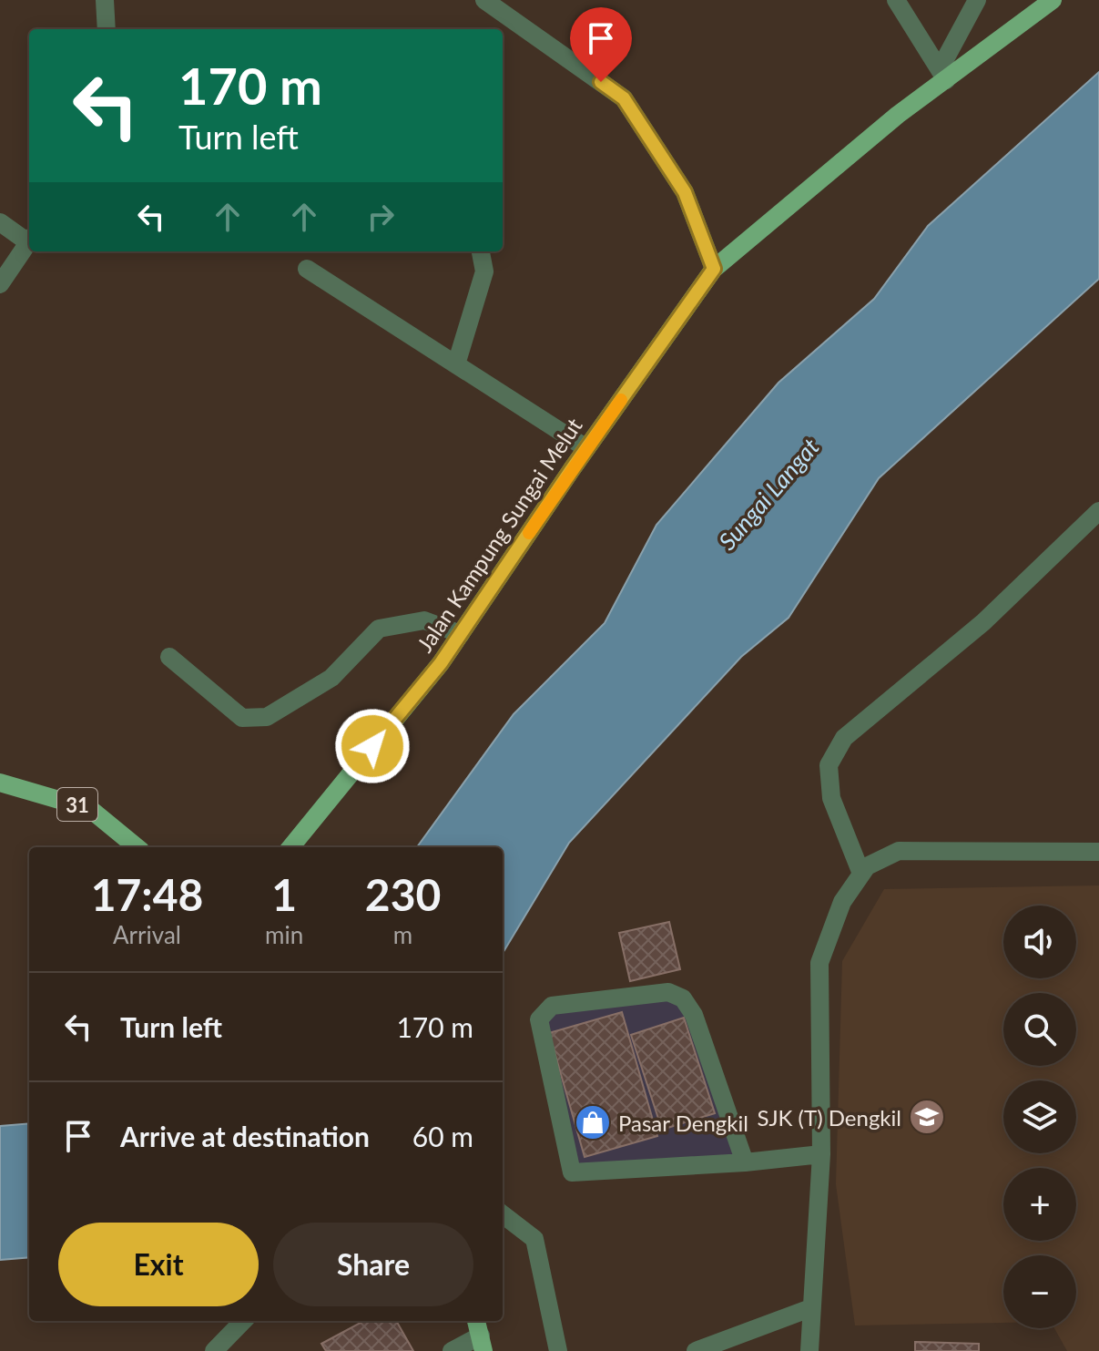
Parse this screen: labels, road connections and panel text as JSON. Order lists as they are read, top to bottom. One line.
{"streets":{"main road":["Jalan Kampung Sungai Melut","31"]},"water":["Sungai Langat"],"places":{"school or university":["SJK (T) Dengkil"],"shop":["Pasar Dengkil"]},"page":{"turn":["170 m","Turn left"],"eta":["17:48","Arrival","1","min","230","m"],"map_buttons":["+","−"],"list":[{"name":"Turn left","value":"170 m"},{"name":"Arrive at destination","value":"60 m"}],"buttons":["Exit","Share"]}}
